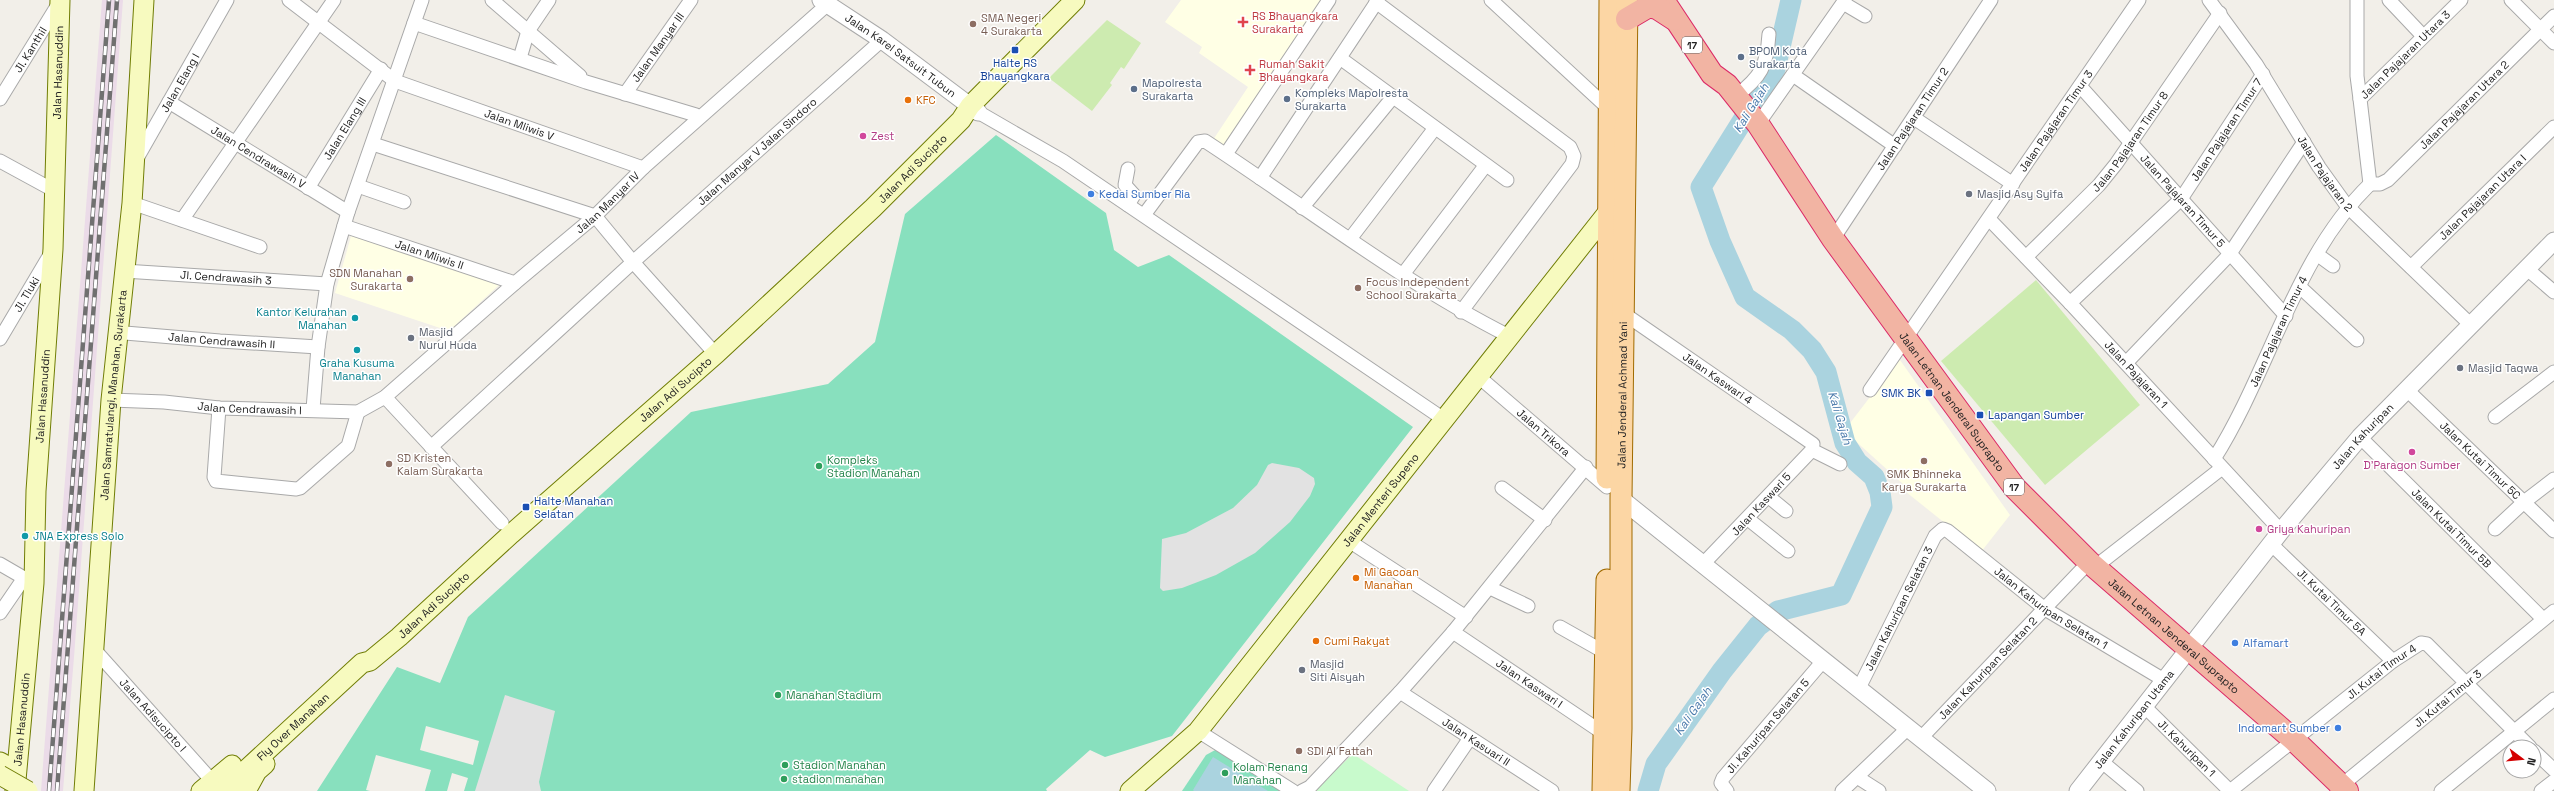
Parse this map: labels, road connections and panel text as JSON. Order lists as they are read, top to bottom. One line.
{"streets":{"highway":["17","Jalan Letnan Jenderal Suprapto"],"main road":["Jalan Hasanuddin","Jalan Adi Sucipto","Jalan Samratulangi, Manahan, Surakarta","Jalan Jenderal Achmad Yani","Jalan Menteri Supeno"],"street":["Jalan Manyar III","Jl. Kanthil","Jalan Pajajaran Utara 3","Jalan Karel Satsuit Tubun","Jalan Elang I","Jalan Pajajaran Utara 2","Jalan Pajajaran Timur 2","Jalan Pajajaran Timur 3","Jalan Mliwis V","Jalan Elang III","Jalan Pajajaran Timur 7","Jalan Pajajaran Timur 8","Jalan Manyar V Jalan Sindoro","Jalan Cendrawasih V","Jalan Pajajaran 2","Jalan Pajajaran Utara I","Jalan Pajajaran Timur 5","Jalan Manyar IV","Jalan Mliwis II","Jl. Cendrawasih 3","Jl. Tluki","Jalan Pajajaran Timur 4","Jalan Cendrawasih II","Jalan Pajajaran 1","Jalan Kaswari 4","Jalan Cendrawasih I","Jalan Trikora","Jalan Kahuripan","Jalan Kutai Timur 5C","Jalan Kaswari 5","Jalan Kutai Timur 5B","Jl. Kutai Timur 5A","Jalan Kahuripan Selatan 1","Jalan Kahuripan Selatan 3","Jalan Kahuripan Selatan 2","Jl. Kutai Timur 4","Jalan Kaswari I","Jl. Kutai Timur 3","Jalan Adisucipto I","Jalan Kahuripan Utama","Jl. Kahuripan Selatan 5","Jalan Kasuari II","Jl. Kahuripan 1"]},"crossings":[["17","Jalan Jenderal Achmad Yani"],["17","Jalan Letnan Jenderal Suprapto"],["Jl. Kanthil","Jalan Hasanuddin"],["Jalan Pajajaran Utara 3","Jalan Pajajaran Utara 2"],["Jalan Pajajaran Utara 3","Jalan Pajajaran Timur 4"],["Jalan Karel Satsuit Tubun","Jalan Manyar V Jalan Sindoro"],["Jalan Karel Satsuit Tubun","Jalan Adi Sucipto"],["Jalan Karel Satsuit Tubun","Jalan Manyar IV"],["Jalan Hasanuddin","Jl. Tluki"],["Jalan Elang I","Jalan Cendrawasih V"],["Jalan Elang I","Jalan Samratulangi, Manahan, Surakarta"],["Jalan Pajajaran Utara 2","Jalan Pajajaran Timur 4"],["Jalan Pajajaran Timur 2","Jalan Letnan Jenderal Suprapto"],["Jalan Pajajaran Timur 3","Jalan Pajajaran Timur 5"],["Jalan Pajajaran Timur 3","Jalan Pajajaran 1"],["Jalan Pajajaran Timur 3","Jalan Letnan Jenderal Suprapto"],["Jalan Mliwis V","Jalan Manyar IV"],["Jalan Elang III","Jalan Cendrawasih V"],["Jalan Pajajaran Timur 7","Jalan Pajajaran 2"],["Jalan Pajajaran Timur 7","Jalan Pajajaran Timur 5"],["Jalan Pajajaran Timur 7","Jalan Pajajaran 1"],["Jalan Pajajaran Timur 8","Jalan Pajajaran 2"],["Jalan Pajajaran Timur 8","Jalan Pajajaran Timur 5"],["Jalan Pajajaran Timur 8","Jalan Pajajaran 1"],["Jalan Adi Sucipto","Jalan Adisucipto I"],["Jalan Pajajaran 2","Jalan Pajajaran Utara I"],["Jalan Pajajaran 2","Jalan Pajajaran Timur 4"],["Jalan Pajajaran 2","Jalan Kahuripan"],["Jalan Pajajaran Timur 5","Jalan Pajajaran Timur 4"],["Jalan Manyar IV","Jalan Mliwis II"],["Jl. Cendrawasih 3","Jalan Samratulangi, Manahan, Surakarta"],["Jalan Pajajaran Timur 4","Jalan Pajajaran 1"],["Jalan Pajajaran Timur 4","Jalan Letnan Jenderal Suprapto"],["Jalan Pajajaran Timur 4","Jalan Kahuripan Selatan 2"],["Jalan Pajajaran 1","Jalan Kahuripan"],["Jalan Pajajaran 1","Jl. Kutai Timur 5A"],["Jalan Kaswari 4","Jalan Jenderal Achmad Yani"],["Jalan Kaswari 4","Jalan Kaswari 5"],["Jalan Samratulangi, Manahan, Surakarta","Jalan Cendrawasih I"],["Jalan Samratulangi, Manahan, Surakarta","Jalan Adisucipto I"],["Jalan Jenderal Achmad Yani","Jalan Trikora"],["Jalan Jenderal Achmad Yani","Jalan Menteri Supeno"],["Jalan Jenderal Achmad Yani","Jalan Kaswari I"],["Jalan Letnan Jenderal Suprapto","Jalan Kahuripan"],["Jalan Letnan Jenderal Suprapto","Jalan Kahuripan Selatan 2"],["Jalan Letnan Jenderal Suprapto","Jl. Kutai Timur 4"],["Jalan Letnan Jenderal Suprapto","Jl. Kutai Timur 3"],["Jalan Letnan Jenderal Suprapto","Jalan Kahuripan Utama"],["Jalan Trikora","Jalan Menteri Supeno"],["Jalan Kahuripan","Jalan Kutai Timur 5C"],["Jalan Kahuripan","Jalan Kutai Timur 5B"],["Jalan Kahuripan","Jl. Kutai Timur 5A"],["Jalan Kahuripan","Jalan Kahuripan Utama"],["Jalan Kutai Timur 5B","Jl. Kutai Timur 3"],["Jl. Kutai Timur 5A","Jl. Kutai Timur 4"],["Jalan Kahuripan Selatan 1","Jalan Kahuripan Selatan 3"],["Jalan Kahuripan Selatan 1","Jalan Kahuripan Selatan 2"],["Jalan Kahuripan Selatan 1","Jalan Kahuripan Utama"],["Jl. Kutai Timur 4","Jl. Kutai Timur 3"],["Jl. Kutai Timur 4","Jl. Kahuripan 1"],["Jalan Kahuripan Utama","Jl. Kahuripan 1"]],"water":["Kali Gajah"],"places":{"health":["RS Bhayangkara Surakarta","Rumah Sakit Bhayangkara"],"other":["SMA Negeri 4 Surakarta","BPOM Kota Surakarta","Mapolresta Surakarta","Kompleks Mapolresta Surakarta","KFC","Zest","Kedai Sumber Ria","Masjid Asy Syifa","SDN Manahan Surakarta","Focus Independent School Surakarta","Kantor Kelurahan Manahan","Masjid Nurul Huda","Graha Kusuma Manahan","Masjid Taqwa","D'Paragon Sumber","SMK Bhinneka Karya Surakarta","SD Kristen Kalam Surakarta","Kompleks Stadion Manahan","Griya Kahuripan","JNA Express Solo","Mi Gacoan Manahan","Cumi Rakyat","Alfamart","Masjid Siti Aisyah","Manahan Stadium","Indomart Sumber","SDI Al Fattah","Stadion Manahan","Kolam Renang Manahan","stadion manahan"],"transit":["Halte RS Bhayangkara","SMK BK","Lapangan Sumber","Halte Manahan Selatan"]},"north":"right"}
